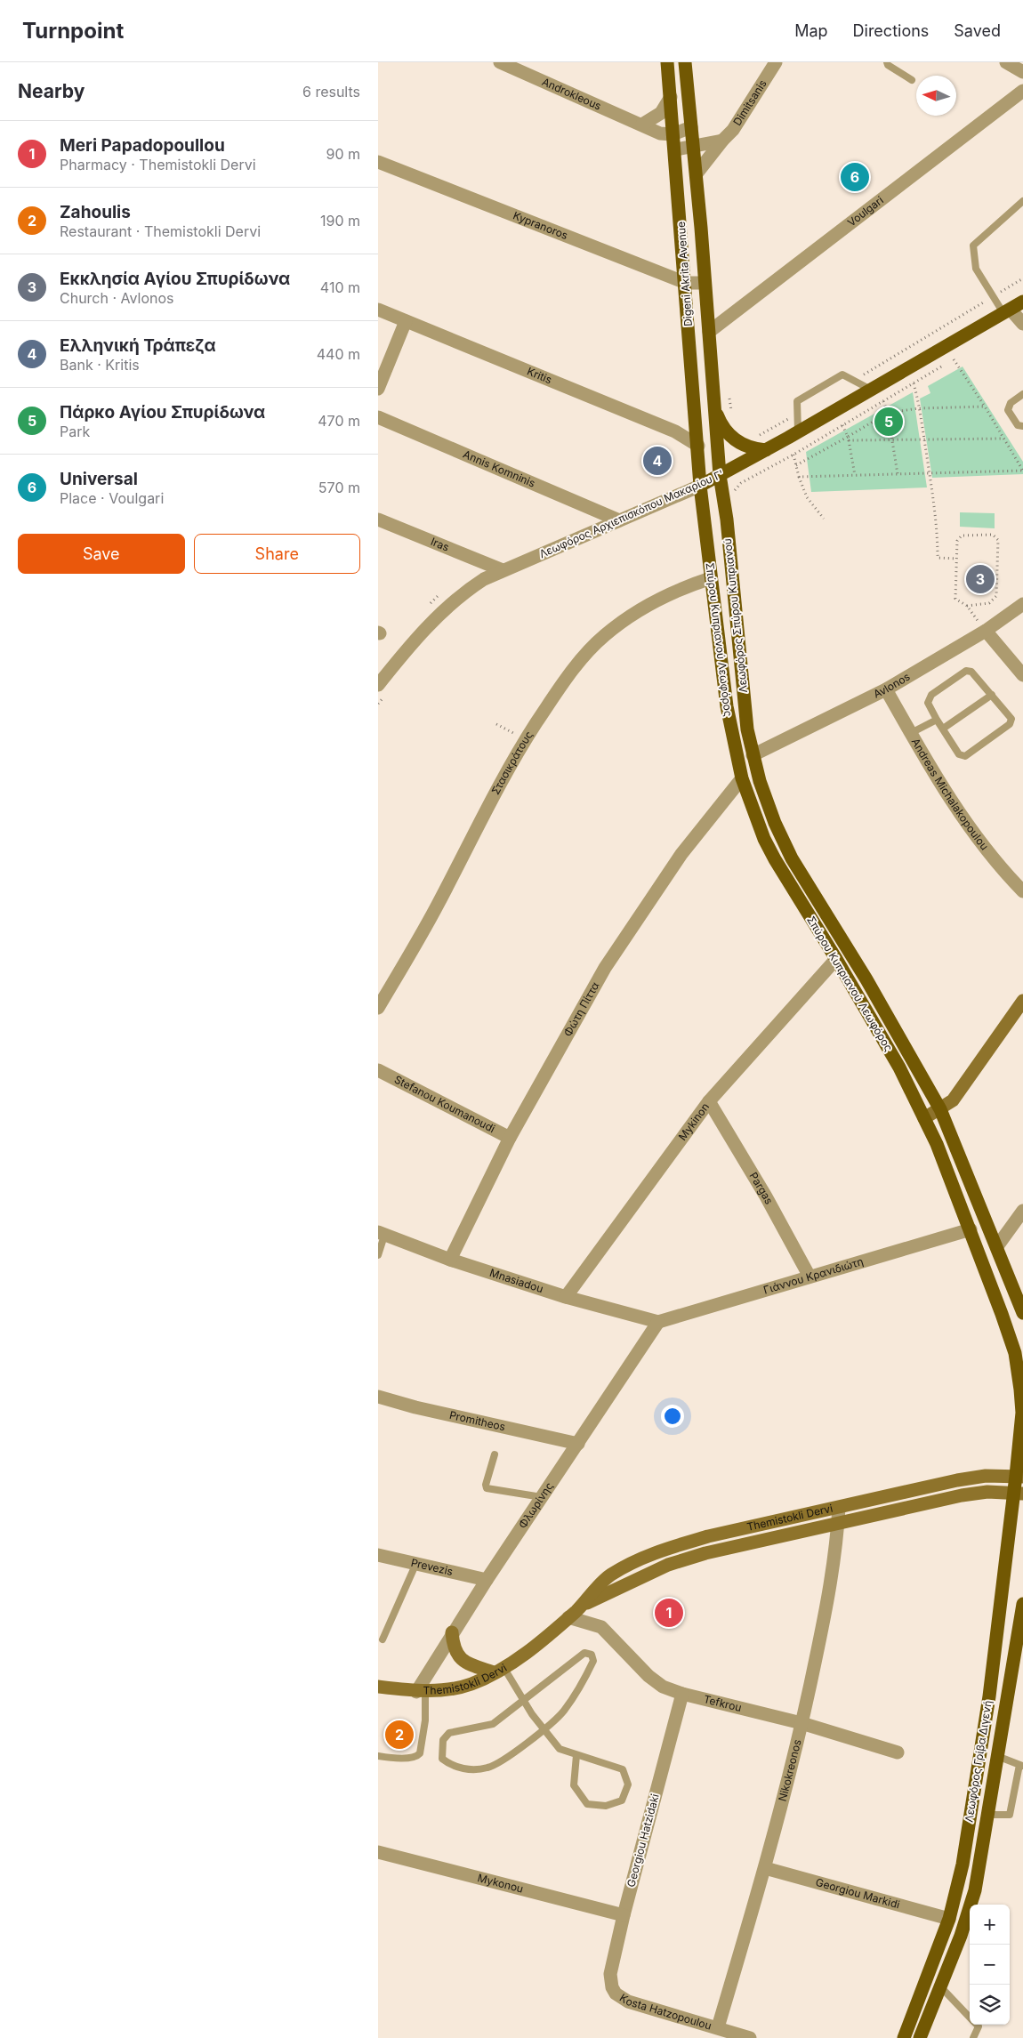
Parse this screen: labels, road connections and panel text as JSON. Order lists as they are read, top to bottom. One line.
{"streets":{"main road":["Digeni Akrita Avenue","Λεωφόρος Αρχιεπισκόπου Μακαρίου Γ'","Λεωφόρος Σπύρου Κυπριανού","Σπύρου Κυπριανού Λεωφόρος","Themistokli Dervi","Λεωφόρος Γρίβα Διγενή"],"street":["Androkleous","Dimitsanis","Voulgari","Kypranoros","Kritis","Annis Komninis","Iras","Avlonos","Στασικράτους","Andreas Michalakopoulou","Φώτη Πίττα","Stefanou Koumanoudi","Mykinon","Pargas","Γιάννου Κρανιδιώτη","Mnasiadou","Promitheos","Φλωρίνης","Prevezis","Tefkrou","Nikokreonos","Georgiou Hatzidaki","Mykonou","Georgiou Markidi","Kosta Hatzopoulou"]},"crossings":[["Androkleous","Digeni Akrita Avenue"],["Dimitsanis","Digeni Akrita Avenue"],["Voulgari","Digeni Akrita Avenue"],["Kypranoros","Digeni Akrita Avenue"],["Digeni Akrita Avenue","Kritis"],["Digeni Akrita Avenue","Λεωφόρος Αρχιεπισκόπου Μακαρίου Γ'"],["Digeni Akrita Avenue","Λεωφόρος Σπύρου Κυπριανού"],["Digeni Akrita Avenue","Σπύρου Κυπριανού Λεωφόρος"],["Annis Komninis","Λεωφόρος Αρχιεπισκόπου Μακαρίου Γ'"],["Λεωφόρος Αρχιεπισκόπου Μακαρίου Γ'","Iras"],["Λεωφόρος Αρχιεπισκόπου Μακαρίου Γ'","Λεωφόρος Σπύρου Κυπριανού"],["Λεωφόρος Αρχιεπισκόπου Μακαρίου Γ'","Σπύρου Κυπριανού Λεωφόρος"],["Λεωφόρος Σπύρου Κυπριανού","Σπύρου Κυπριανού Λεωφόρος"],["Λεωφόρος Σπύρου Κυπριανού","Avlonos"],["Σπύρου Κυπριανού Λεωφόρος","Avlonos"],["Σπύρου Κυπριανού Λεωφόρος","Στασικράτους"],["Σπύρου Κυπριανού Λεωφόρος","Φώτη Πίττα"],["Σπύρου Κυπριανού Λεωφόρος","Mykinon"],["Σπύρου Κυπριανού Λεωφόρος","Γιάννου Κρανιδιώτη"],["Σπύρου Κυπριανού Λεωφόρος","Themistokli Dervi"],["Σπύρου Κυπριανού Λεωφόρος","Λεωφόρος Γρίβα Διγενή"],["Avlonos","Andreas Michalakopoulou"],["Φώτη Πίττα","Stefanou Koumanoudi"],["Φώτη Πίττα","Mnasiadou"],["Mykinon","Pargas"],["Mykinon","Mnasiadou"],["Pargas","Γιάννου Κρανιδιώτη"],["Γιάννου Κρανιδιώτη","Mnasiadou"],["Γιάννου Κρανιδιώτη","Φλωρίνης"],["Mnasiadou","Φλωρίνης"],["Promitheos","Φλωρίνης"],["Φλωρίνης","Themistokli Dervi"],["Φλωρίνης","Prevezis"],["Themistokli Dervi","Tefkrou"],["Themistokli Dervi","Λεωφόρος Γρίβα Διγενή"],["Themistokli Dervi","Nikokreonos"],["Tefkrou","Nikokreonos"],["Tefkrou","Georgiou Hatzidaki"],["Λεωφόρος Γρίβα Διγενή","Georgiou Markidi"],["Nikokreonos","Georgiou Markidi"],["Nikokreonos","Kosta Hatzopoulou"],["Georgiou Hatzidaki","Mykonou"],["Georgiou Hatzidaki","Kosta Hatzopoulou"]],"north":"left","page":{"header":"Turnpoint","nav":["Map","Directions","Saved"],"heading":["Nearby","6 results"],"list":[{"mark":"1","name":"Meri Papadopoullou","note":"Pharmacy · Themistokli Dervi","value":"90 m"},{"mark":"2","name":"Zahoulis","note":"Restaurant · Themistokli Dervi","value":"190 m"},{"mark":"3","name":"Εκκλησία Αγίου Σπυρίδωνα","note":"Church · Avlonos","value":"410 m"},{"mark":"4","name":"Ελληνική Τράπεζα","note":"Bank · Kritis","value":"440 m"},{"mark":"5","name":"Πάρκο Αγίου Σπυρίδωνα","note":"Park","value":"470 m"},{"mark":"6","name":"Universal","note":"Place · Voulgari","value":"570 m"}],"pins":["6","5","4","3","1","2"],"buttons":["Save","Share"],"map_buttons":["+","−"]}}
